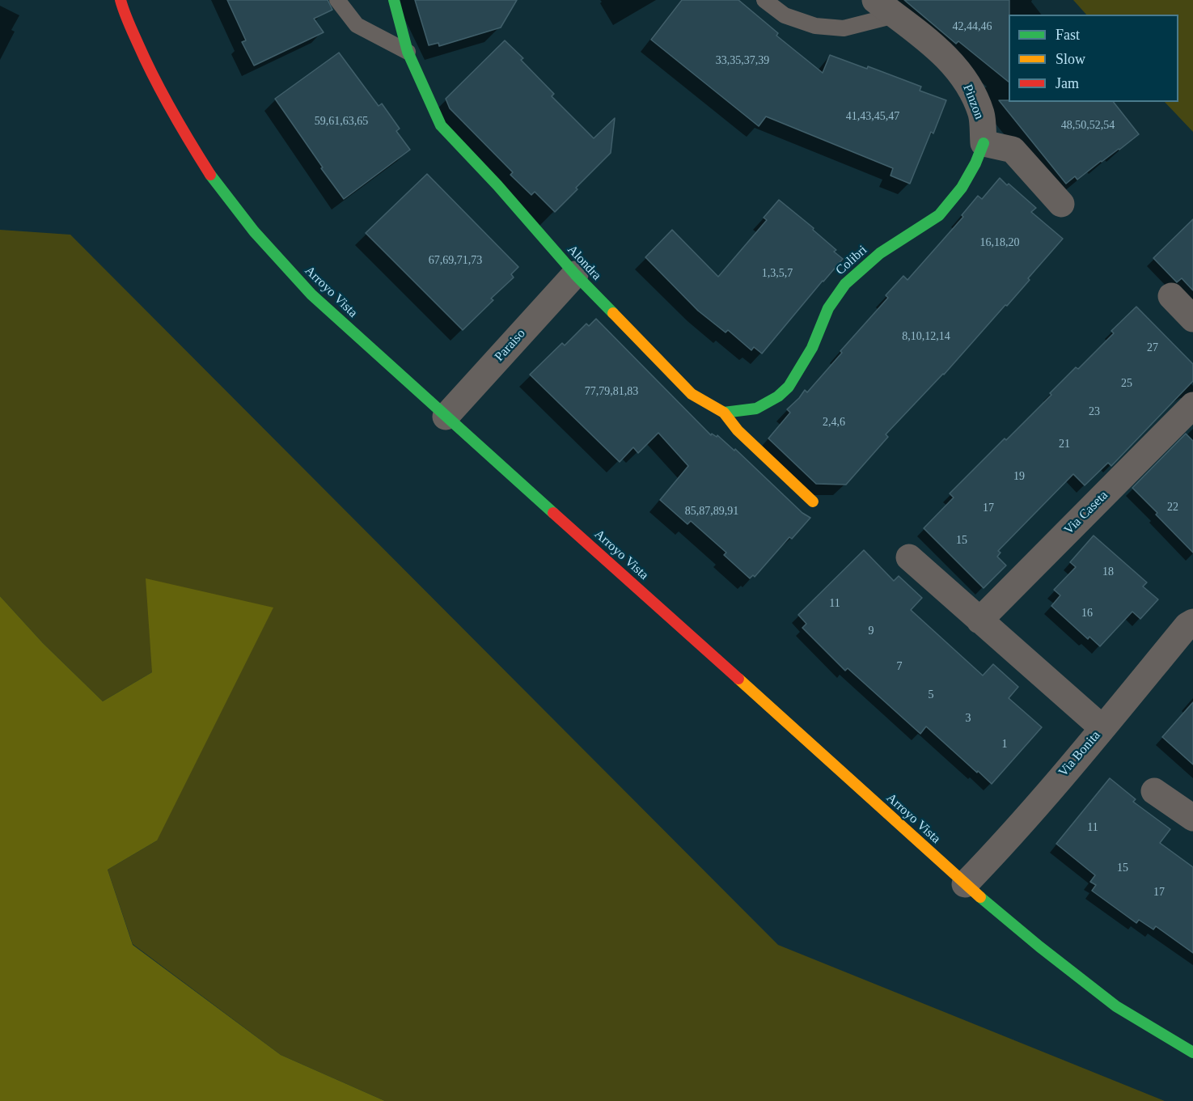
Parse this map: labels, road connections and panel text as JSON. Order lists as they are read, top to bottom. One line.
{"streets":{"street":["Pinzon","Colibri","Alondra","Arroyo Vista","Paraiso","Via Caseta","Via Bonita"]},"crossings":[["Pinzon","Colibri"],["Colibri","Alondra"],["Alondra","Paraiso"],["Arroyo Vista","Paraiso"],["Arroyo Vista","Via Bonita"]],"house_numbers":["42,44,46","33,35,37,39","41,43,45,47","59,61,63,65","48,50,52,54","16,18,20","67,69,71,73","1,3,5,7","8,10,12,14","27","25","77,79,81,83","23","2,4,6","21","19","22","17","85,87,89,91","15","18","11","16","9","7","5","3","1","11","15","17"],"legend":["Fast","Slow","Jam"]}
